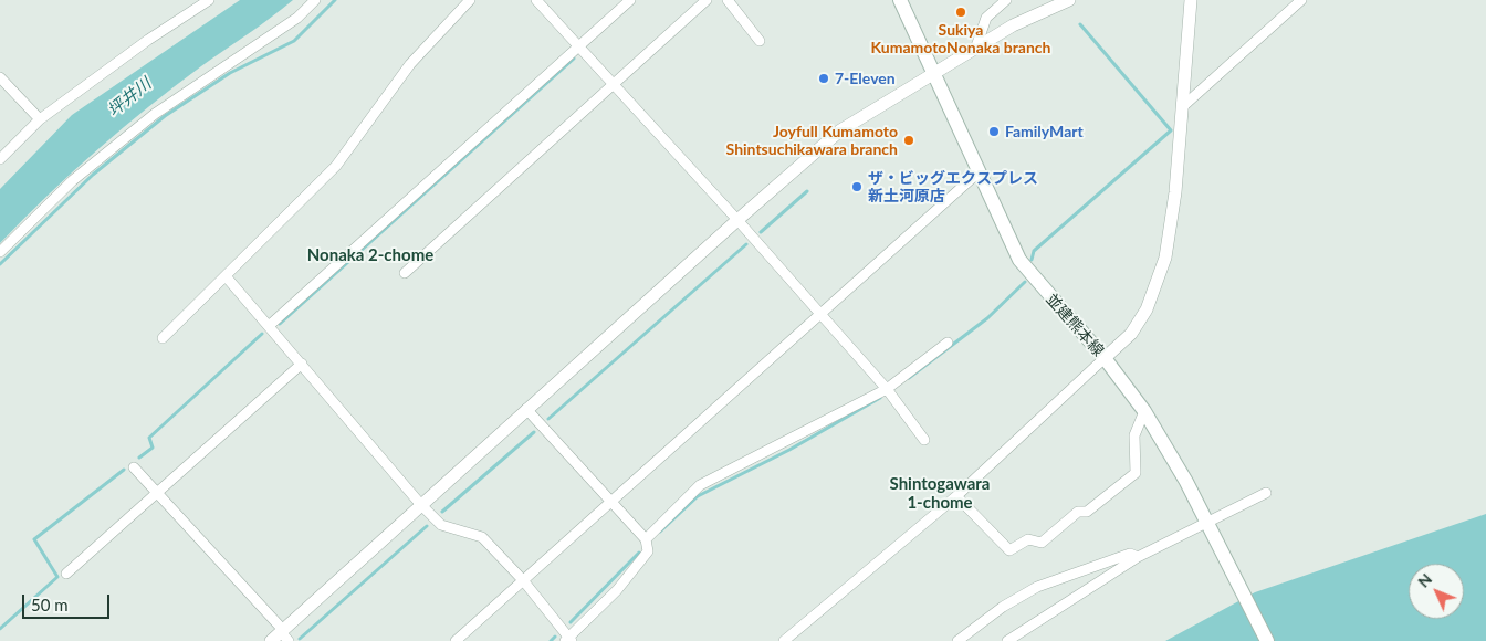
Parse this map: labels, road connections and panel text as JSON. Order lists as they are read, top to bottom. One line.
{"streets":{"main road":["並建熊本線"]},"districts":["Nonaka 2-chome","Shintogawara 1-chome"],"water":["坪井川"],"places":["Sukiya KumamotoNonaka branch","7-Eleven","FamilyMart","Joyfull Kumamoto Shintsuchikawara branch","ザ・ビッグエクスプレス 新土河原店"],"scale_bar":"50 m","north":"top left"}
